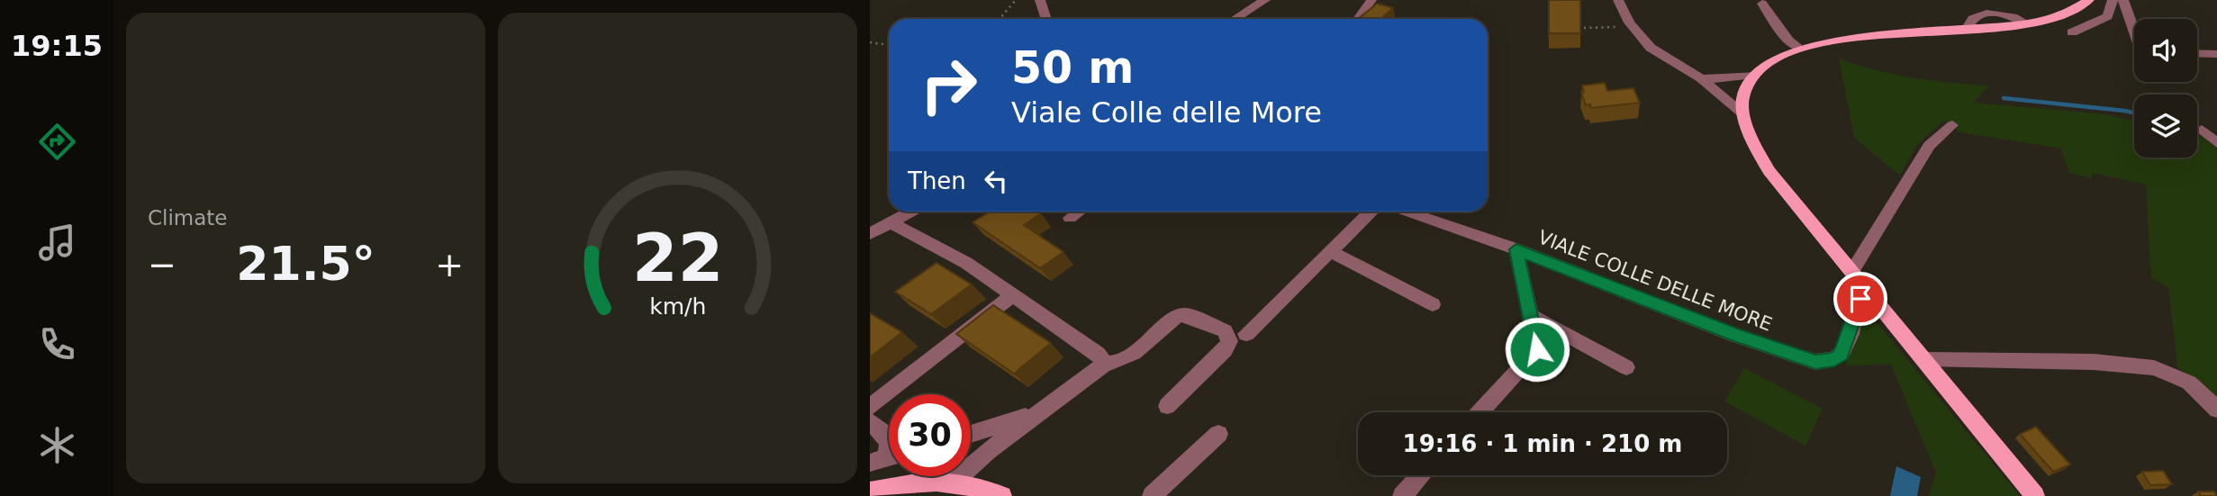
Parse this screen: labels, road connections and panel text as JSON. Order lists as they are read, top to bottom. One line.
{"streets":{"street":["VIALE COLLE DELLE MORE"]},"page":{"tabs":"19:15","tile":"Climate","turn":["50 m","Viale Colle delle More"],"then":"Then","heat":["−","21.5°","+"],"limit":"30","trip":"19:16 · 1 min · 210 m","gauge":["22","km/h"]}}
